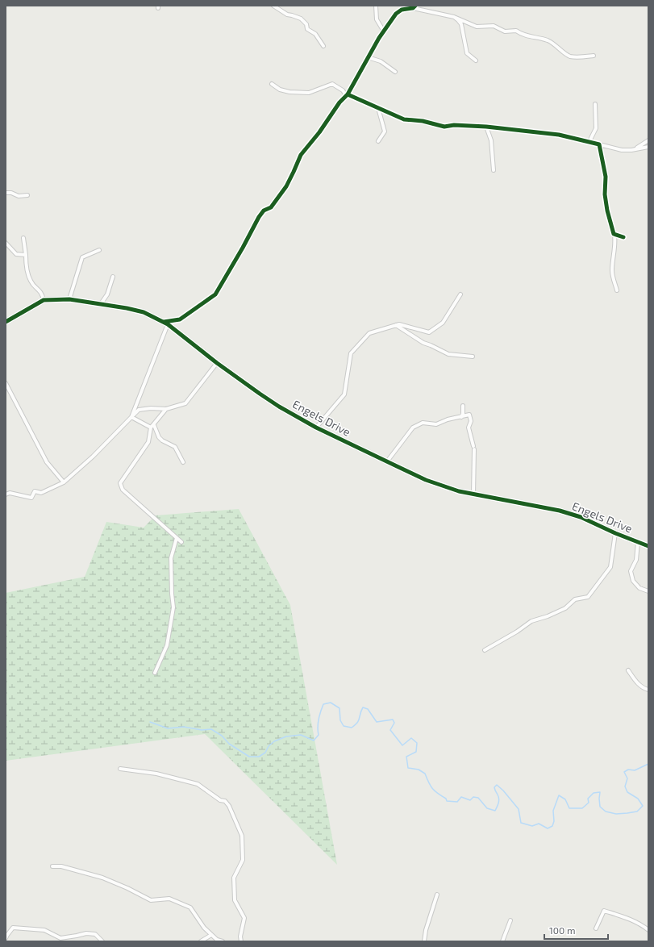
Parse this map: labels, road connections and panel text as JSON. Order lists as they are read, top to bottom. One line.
{"streets":{"street":["Engels Drive"]},"scale_bar":"100 m"}
